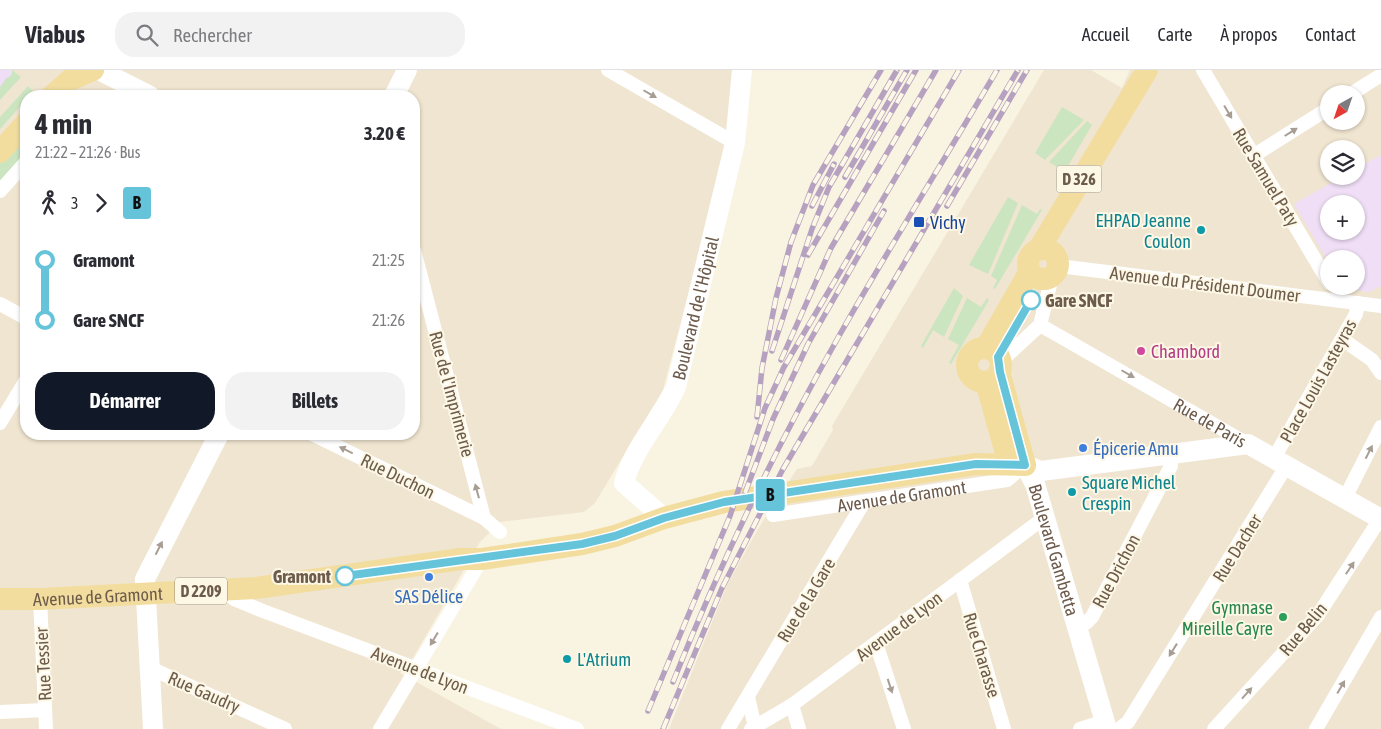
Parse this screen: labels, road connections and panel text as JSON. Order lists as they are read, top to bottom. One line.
{"streets":{"main road":["D 326","Avenue de Gramont","Boulevard Gambetta","D 2209"],"street":["Rue Samuel Paty","Avenue du Président Doumer","Boulevard de l'Hôpital","Place Louis Lasteyras","Rue de l'Imprimerie","Rue de Paris","Rue Duchon","Rue Dacher","Rue Drichon","Rue de la Gare","Avenue de Lyon","Rue Belin","Rue Charasse","Rue Tessier","Rue Gaudry"]},"crossings":[["Rue Samuel Paty","Avenue du Président Doumer"],["D 326","Avenue du Président Doumer"],["Avenue du Président Doumer","Place Louis Lasteyras"],["Boulevard de l'Hôpital","Avenue de Gramont"],["Place Louis Lasteyras","Rue de Paris"],["Place Louis Lasteyras","Rue Dacher"],["Rue de l'Imprimerie","Rue Duchon"],["Rue de Paris","Avenue de Gramont"],["Rue de Paris","Rue Dacher"],["Rue de Paris","Rue Belin"],["Avenue de Gramont","Boulevard Gambetta"],["Avenue de Gramont","Rue Drichon"],["Avenue de Gramont","Rue de la Gare"],["Avenue de Gramont","Avenue de Lyon"],["Avenue de Gramont","Rue Tessier"],["Rue Dacher","Boulevard Gambetta"],["Boulevard Gambetta","Rue Drichon"],["Boulevard Gambetta","Avenue de Lyon"],["Avenue de Lyon","Rue Charasse"]],"one_way":["Rue Samuel Paty","Rue de l'Imprimerie","Rue de Paris","Rue Duchon","Rue Dacher"],"places":{"transit":["Vichy"],"other":["EHPAD Jeanne Coulon","Gare SNCF","Chambord","Épicerie Amu","Square Michel Crespin","Gramont","SAS Délice","Gymnase Mireille Cayre","L'Atrium"]},"lines":["bus line B"],"north":"bottom left","page":{"header":"Viabus","search":"Rechercher","nav":["Accueil","Carte","À propos","Contact"],"on_map":"B","map_buttons":["+","−"],"heading":["4 min","21:22 – 21:26 · Bus","3.20 €"],"legs":["3","B"],"list":[{"name":"Gramont","value":"21:25"},{"name":"Gare SNCF","value":"21:26"}],"buttons":["Démarrer","Billets"]}}
